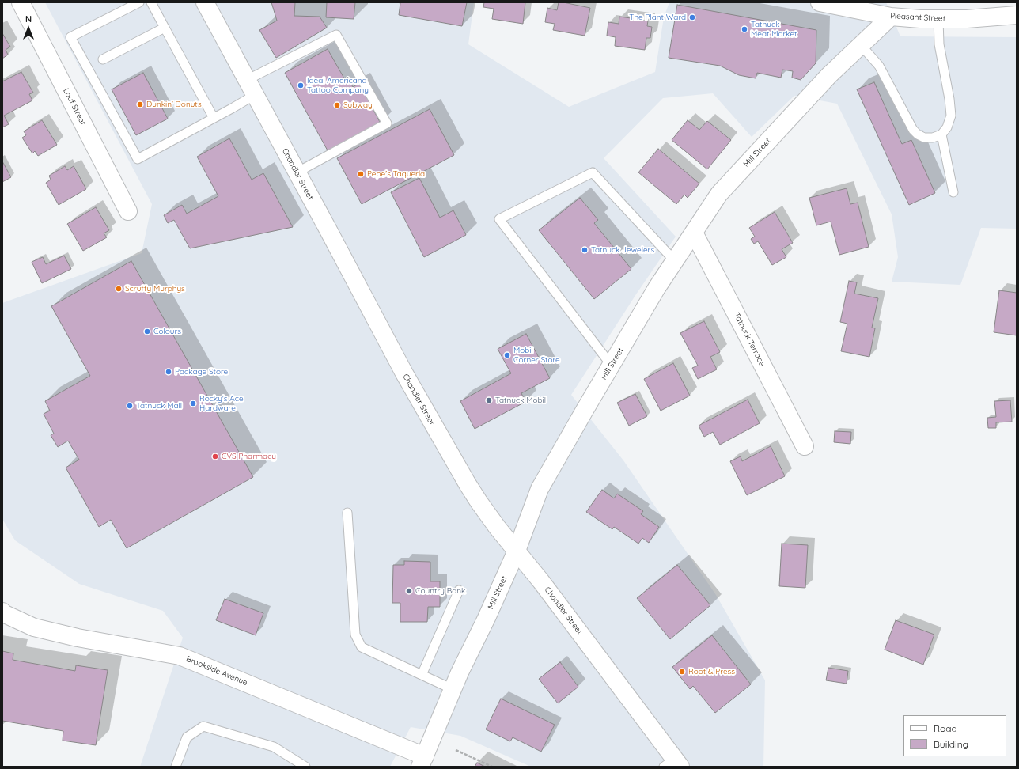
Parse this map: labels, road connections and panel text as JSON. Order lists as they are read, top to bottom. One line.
{"streets":{"main road":["Pleasant Street","Lauf Street","Mill Street","Chandler Street","Tatnuck Terrace","Brookside Avenue"]},"crossings":[["Pleasant Street","Mill Street"],["Mill Street","Chandler Street"],["Mill Street","Tatnuck Terrace"],["Mill Street","Brookside Avenue"]],"places":["The Plant Ward","Tatnuck Meat Market","Ideal Americana Tattoo Company","Dunkin' Donuts","Subway","Pepe's Taqueria","Tatnuck Jewelers","Scruffy Murphys","Colours","Mobil Corner Store","Package Store","Tatnuck Mobil","Rocky's Ace Hardware","Tatnuck Mall","CVS Pharmacy","Country Bank","Root & Press"],"legend":["Road","Building"],"north":"top"}
